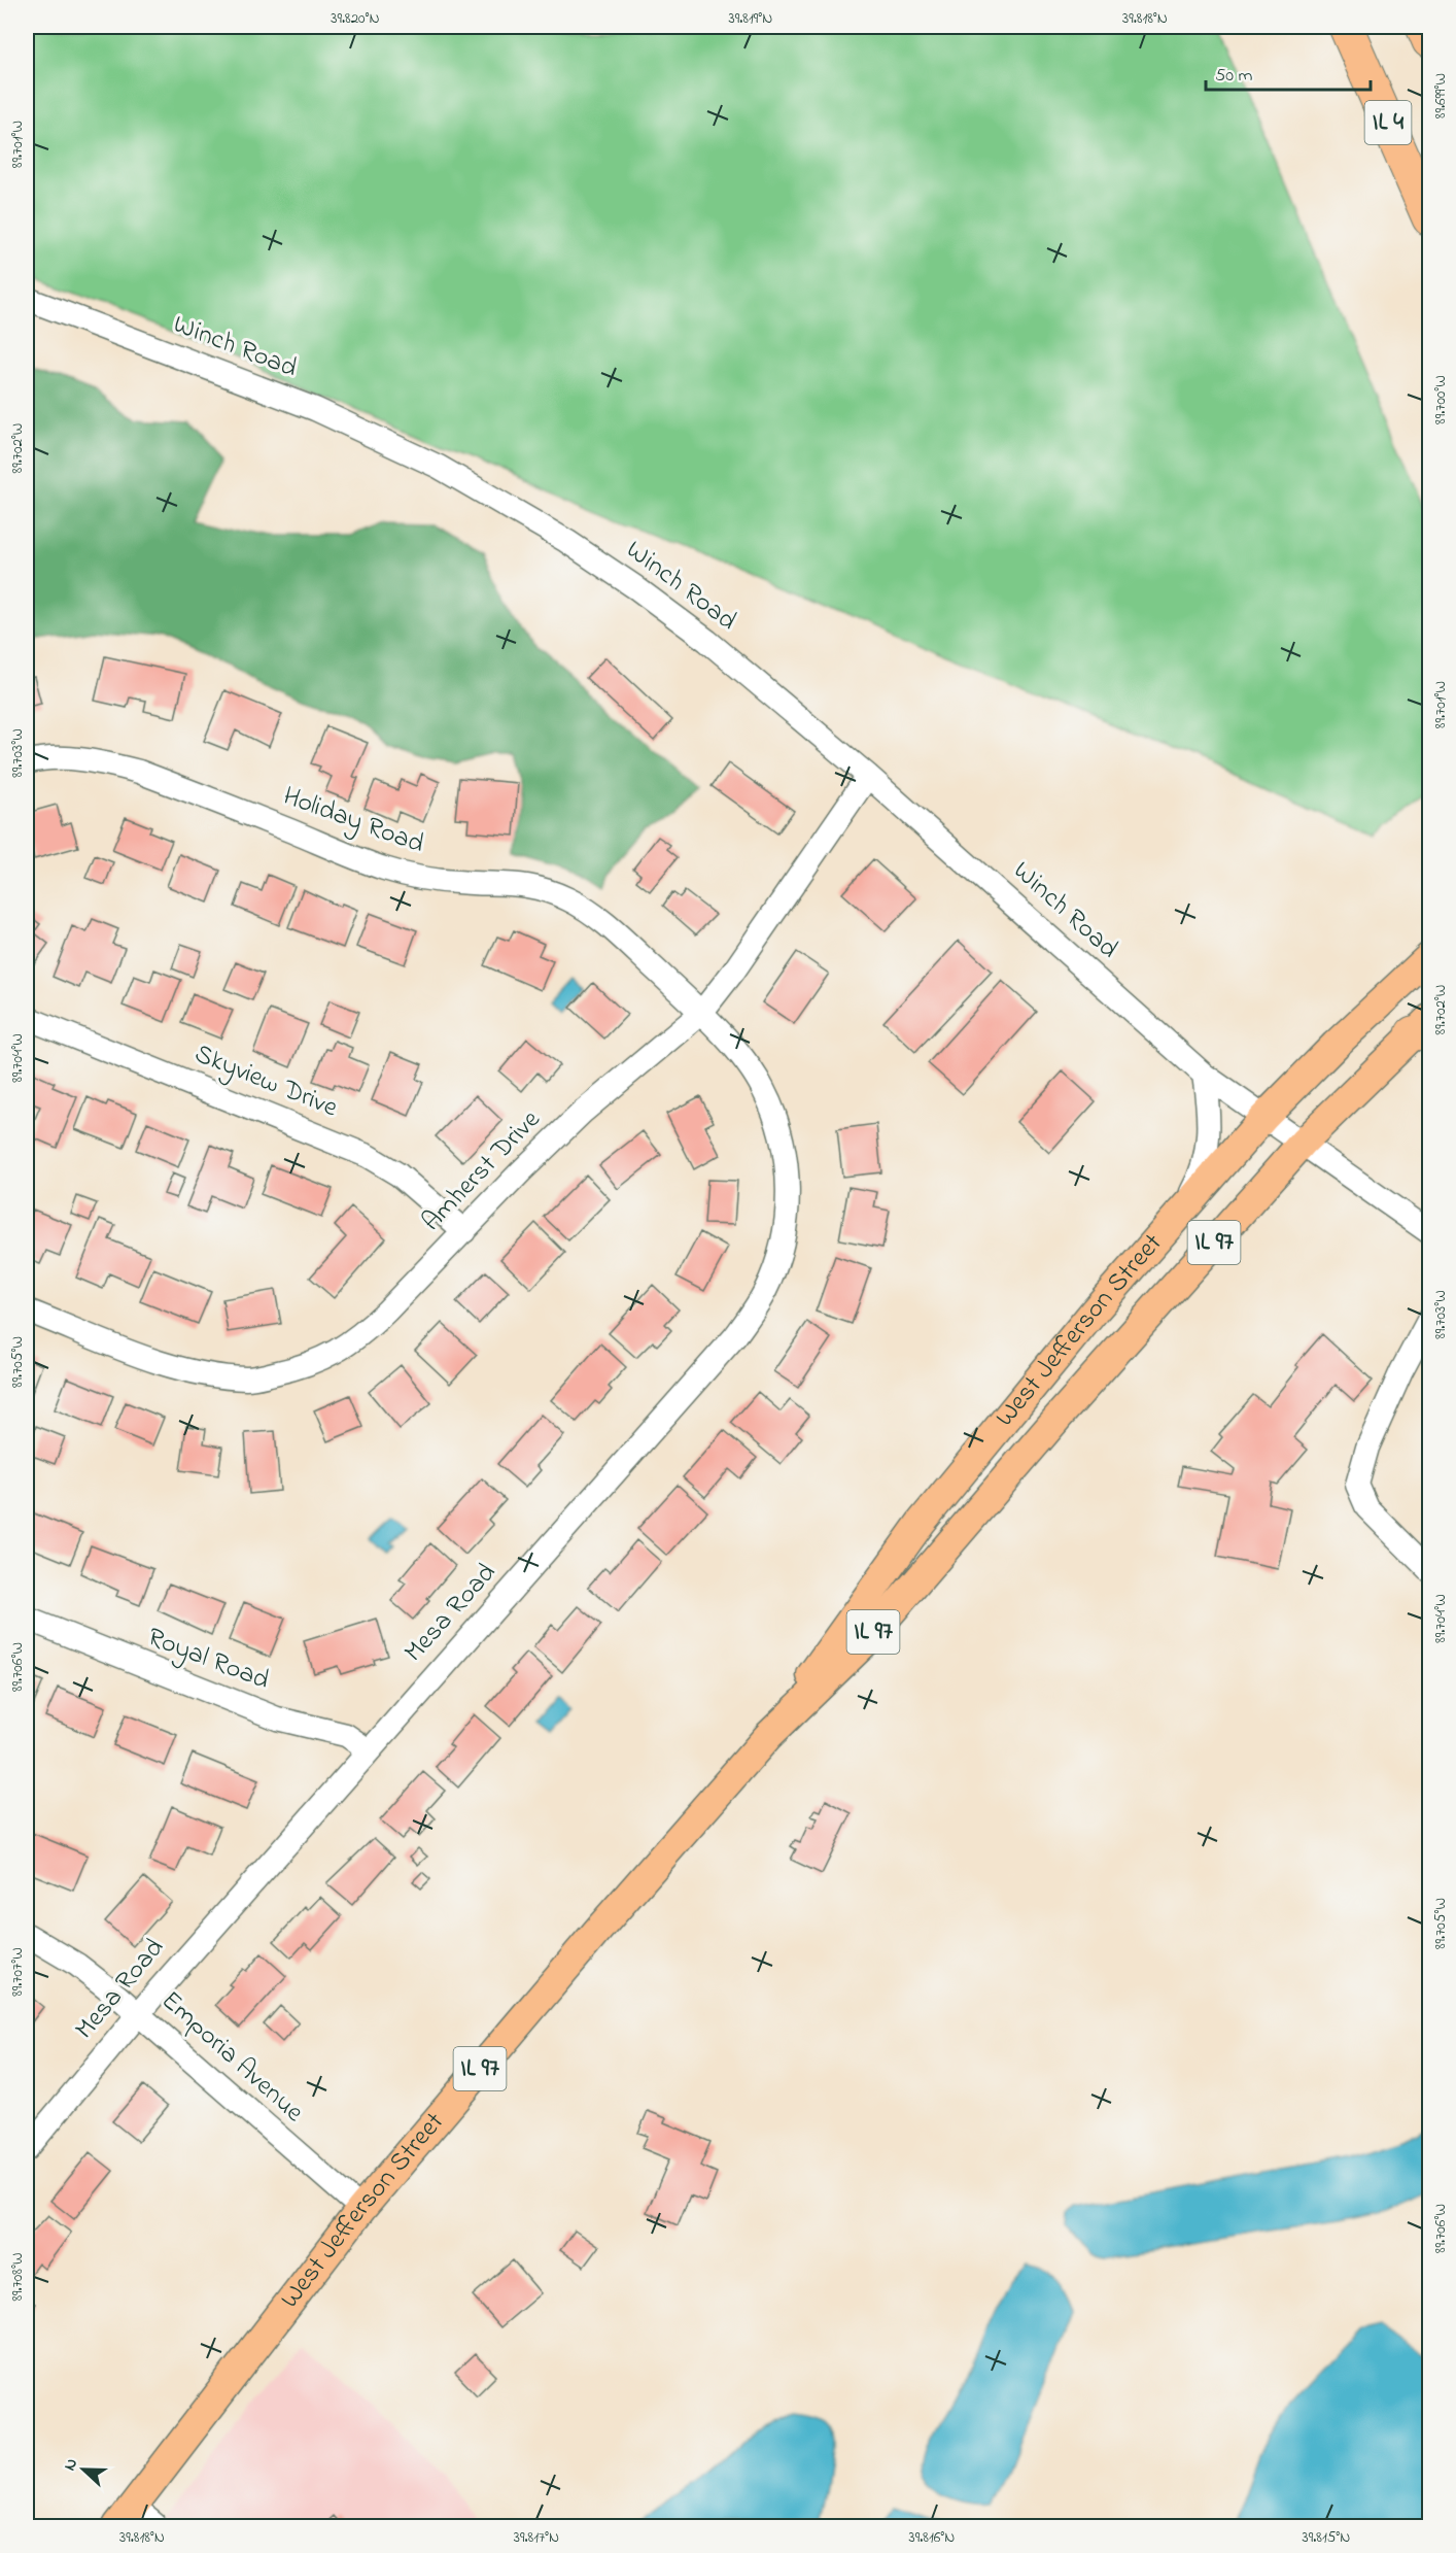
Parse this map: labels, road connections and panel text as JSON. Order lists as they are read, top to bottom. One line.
{"streets":{"highway":["IL 4"],"main road":["IL 97","West Jefferson Street"],"street":["Winch Road","Holiday Road","Skyview Drive","Amherst Drive","Mesa Road","Royal Road","Emporia Avenue"]},"crossings":[["Winch Road","Amherst Drive"],["Winch Road","West Jefferson Street"],["Holiday Road","Amherst Drive"],["Holiday Road","Mesa Road"],["Skyview Drive","Amherst Drive"],["Amherst Drive","Mesa Road"],["West Jefferson Street","Emporia Avenue"],["Mesa Road","Royal Road"],["Mesa Road","Emporia Avenue"]],"scale_bar":"50 m","north":"left","coordinates":["39.820°N","39.819°N","39.818°N","89.699°W","89.701°W","89.700°W","89.702°W","89.703°W","89.704°W","89.705°W","89.706°W","89.707°W","89.708°W","39.817°N","39.816°N","39.815°N"]}
